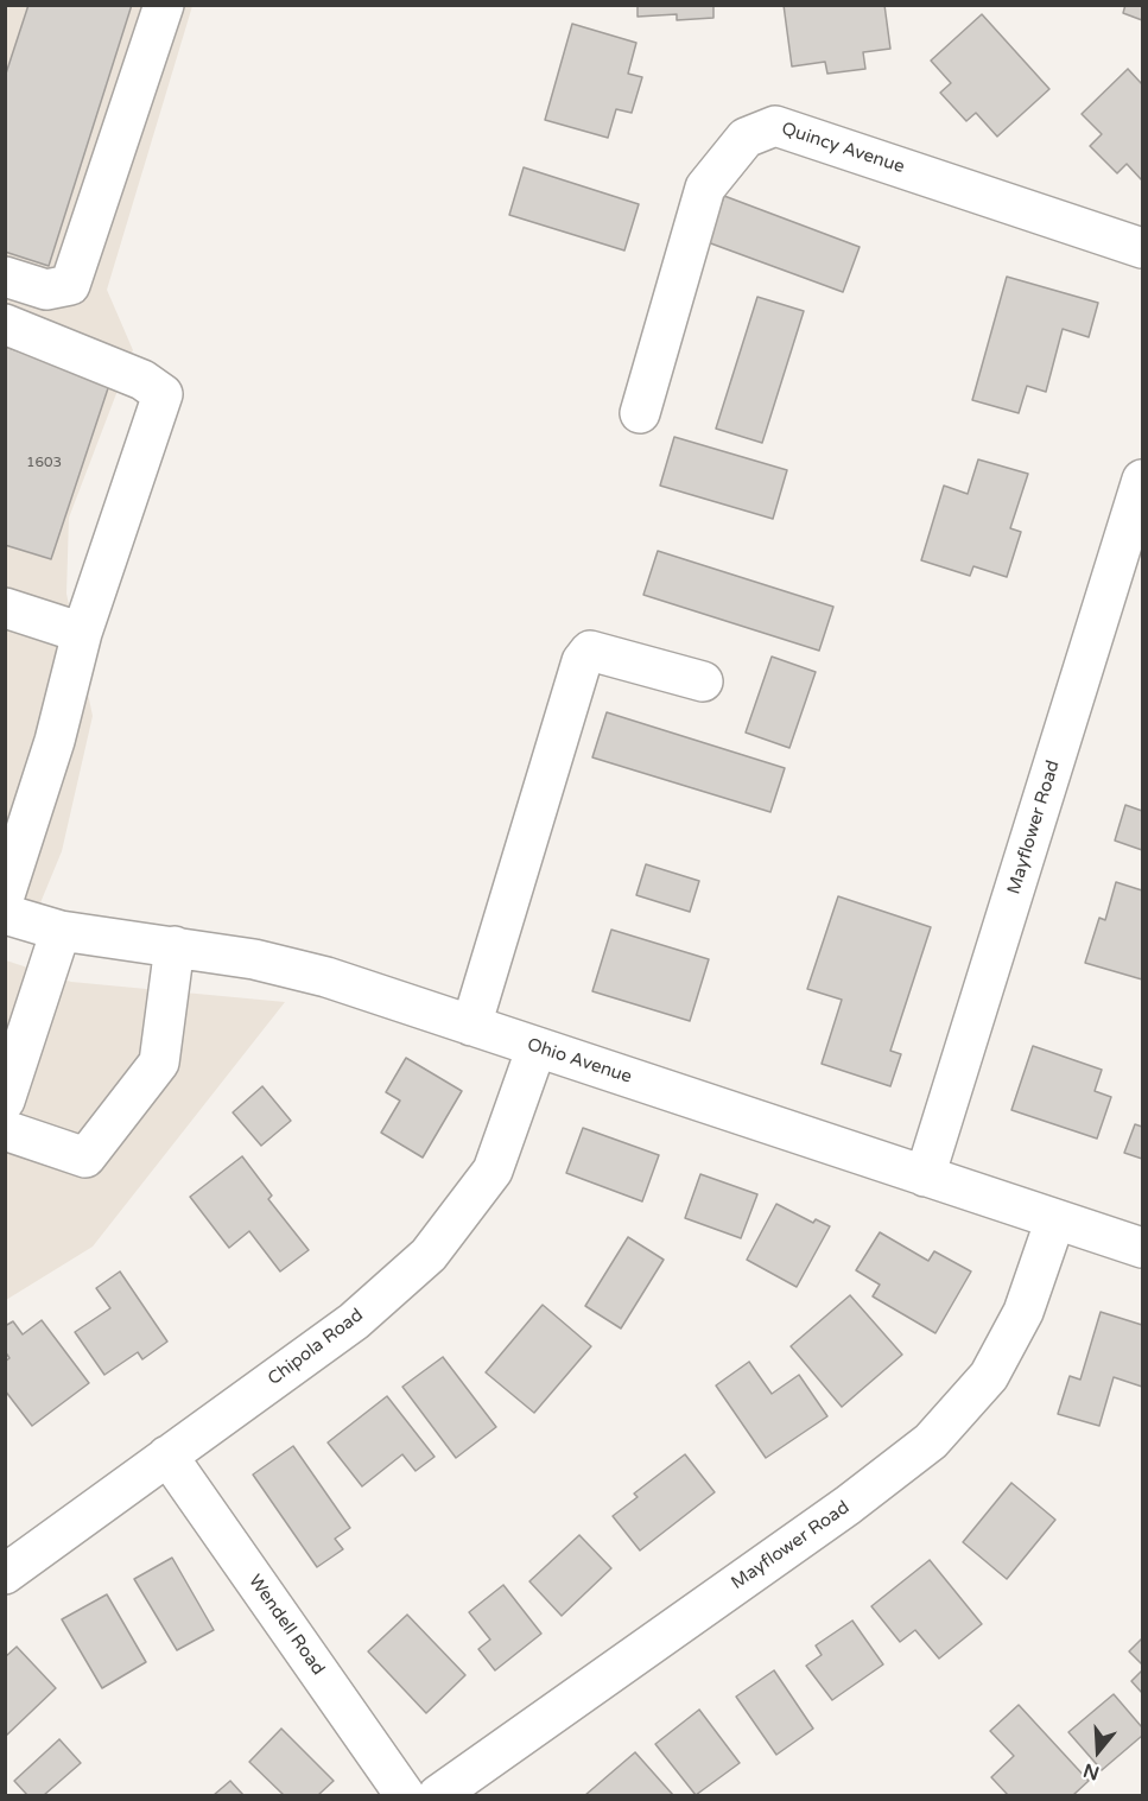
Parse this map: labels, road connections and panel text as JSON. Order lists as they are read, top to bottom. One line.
{"streets":{"street":["Quincy Avenue","Mayflower Road","Ohio Avenue","Chipola Road","Wendell Road"]},"crossings":[["Mayflower Road","Ohio Avenue"],["Ohio Avenue","Chipola Road"],["Chipola Road","Wendell Road"]],"house_numbers":["1603"],"north":"bottom"}
